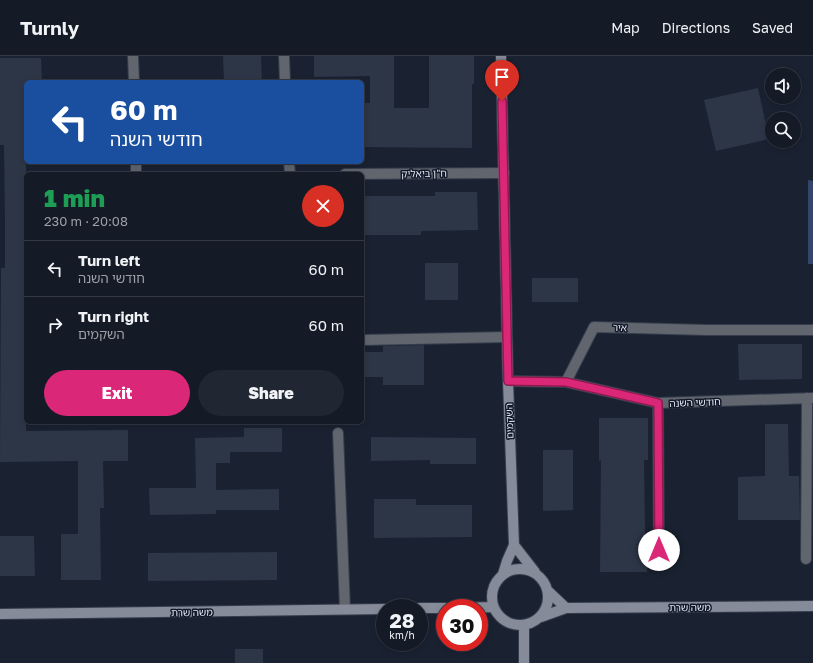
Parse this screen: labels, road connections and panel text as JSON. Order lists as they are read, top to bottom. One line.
{"streets":{"street":["ח\"ן ביאליק","איר","חודשי השנה","השקמים","משה שרת"]},"crossings":[["ח\"ן ביאליק","השקמים"],["איר","חודשי השנה"],["חודשי השנה","השקמים"],["השקמים","משה שרת"]],"page":{"header":"Turnly","nav":["Map","Directions","Saved"],"turn":["60 m","חודשי השנה"],"heading":["1 min","230 m · 20:08"],"list":[{"name":"Turn left","note":"חודשי השנה","value":"60 m"},{"name":"Turn right","note":"השקמים","value":"60 m"}],"buttons":["Exit","Share"],"speed":"28 km/h","limit":"30"}}
